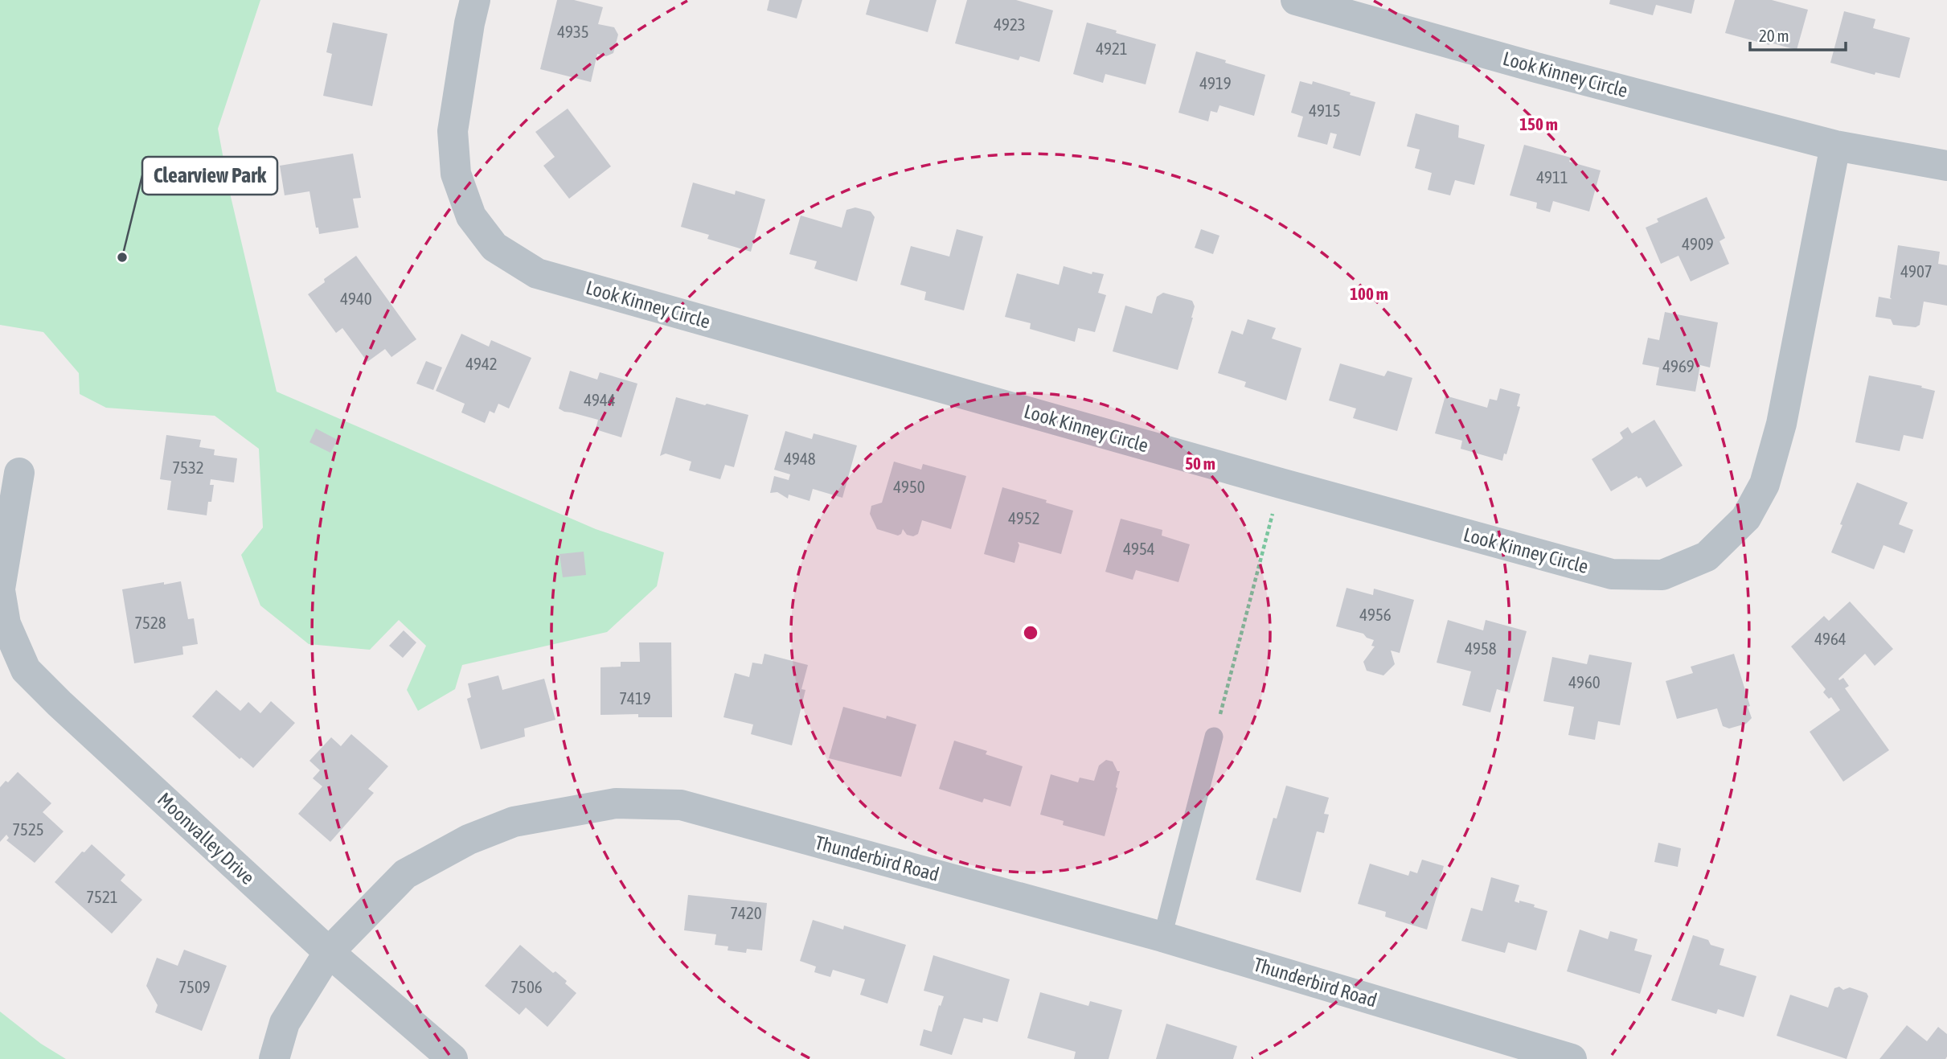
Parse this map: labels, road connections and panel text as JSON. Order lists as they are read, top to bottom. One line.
{"streets":{"street":["Look Kinney Circle","Moonvalley Drive","Thunderbird Road"]},"crossings":[["Moonvalley Drive","Thunderbird Road"]],"places":["Clearview Park"],"house_numbers":["4923","4935","4921","4919","4915","4911","4909","4907","4940","4942","4969","4944","4948","7532","4950","4952","4954","4956","7528","4964","4958","4960","7419","7525","7521","7420","7509","7506"],"scale_bar":"20 m","rings":["150 m","100 m","50 m"]}
